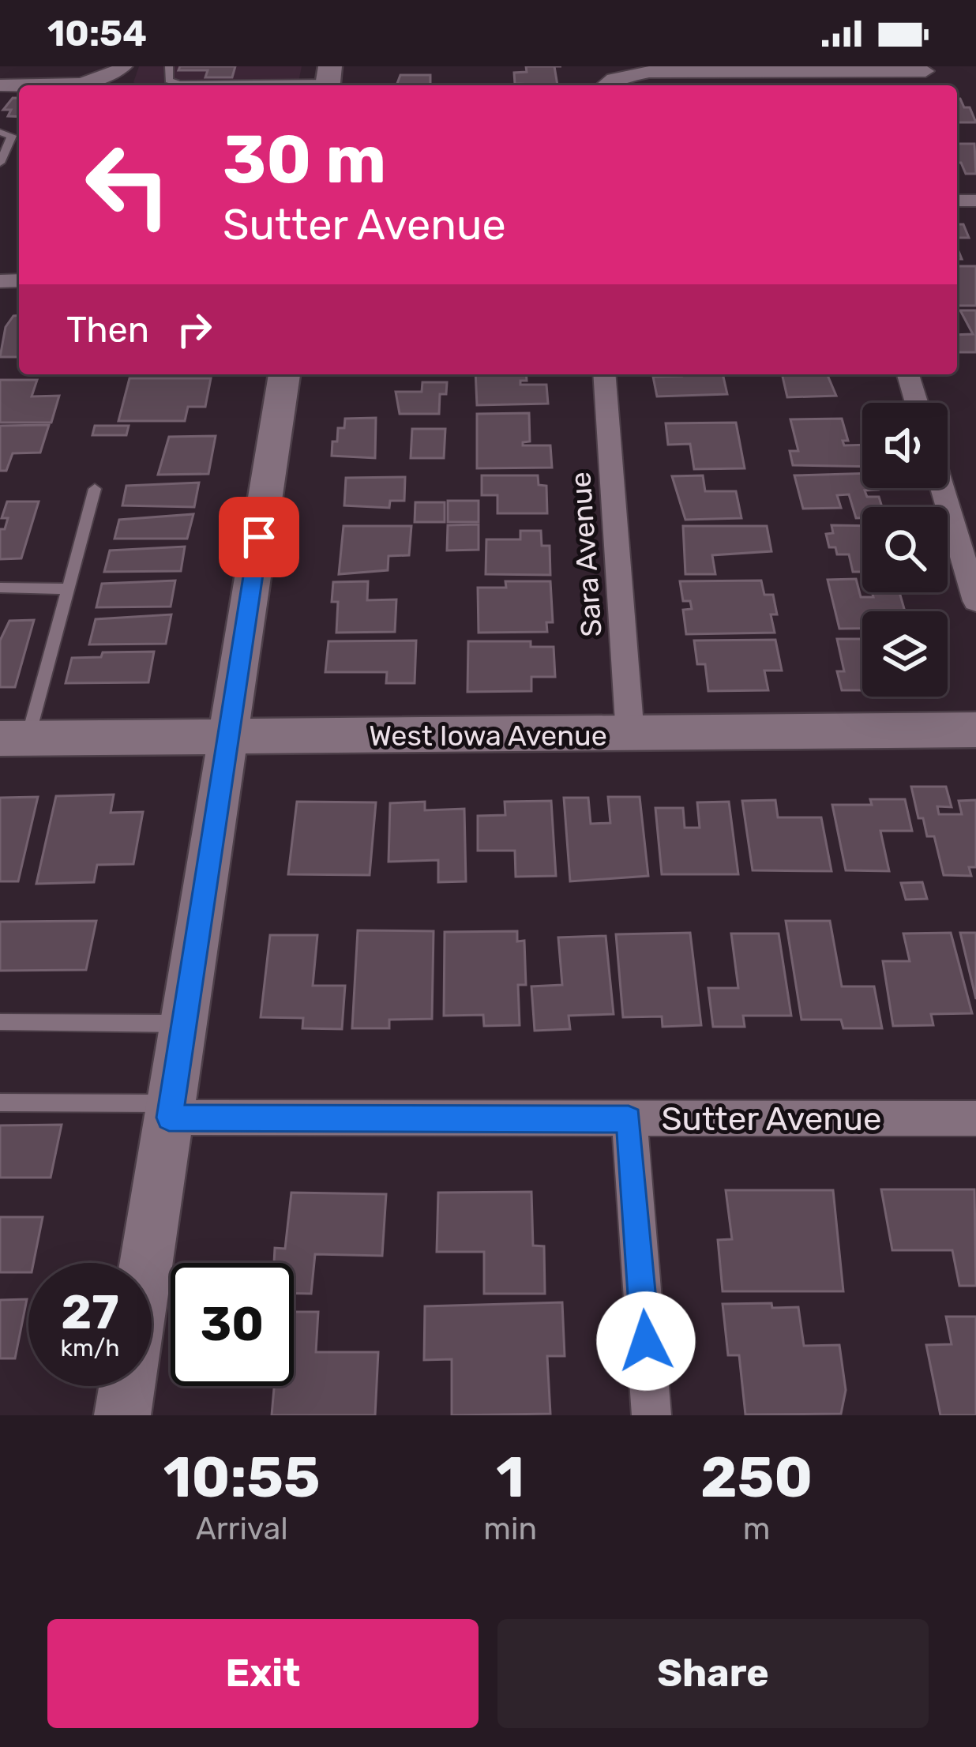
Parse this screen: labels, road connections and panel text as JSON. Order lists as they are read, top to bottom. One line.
{"streets":{"main road":["West Iowa Avenue"],"street":["Sara Avenue","Sutter Avenue"]},"crossings":[["Sara Avenue","West Iowa Avenue"]],"page":{"status":"10:54","turn":["30 m","Sutter Avenue"],"then":"Then","speed":"27 km/h","limit":"30","eta":["10:55","Arrival","1","min","250","m"],"buttons":["Exit","Share"]}}
